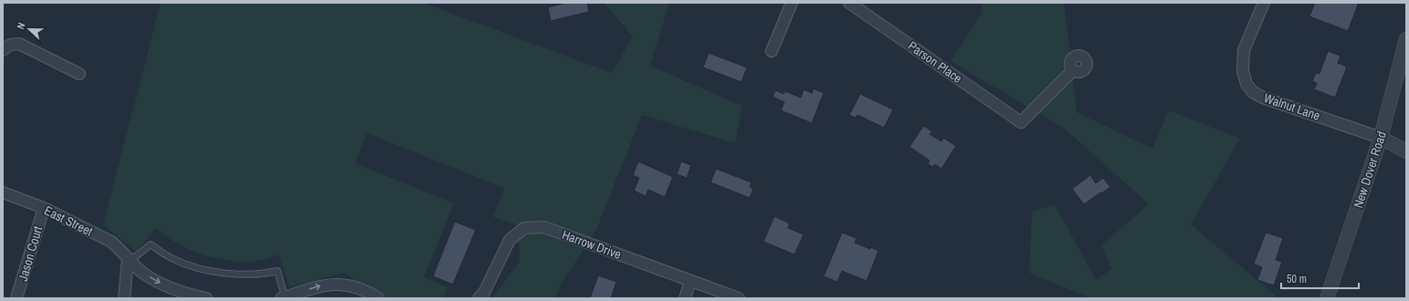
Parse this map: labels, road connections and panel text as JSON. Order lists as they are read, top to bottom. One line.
{"streets":{"street":["Parson Place","Walnut Lane","New Dover Road","East Street","Harrow Drive","Jason Court"]},"crossings":[["Walnut Lane","New Dover Road"],["East Street","Jason Court"]],"one_way":["East Street"],"scale_bar":"50 m","north":"left"}
